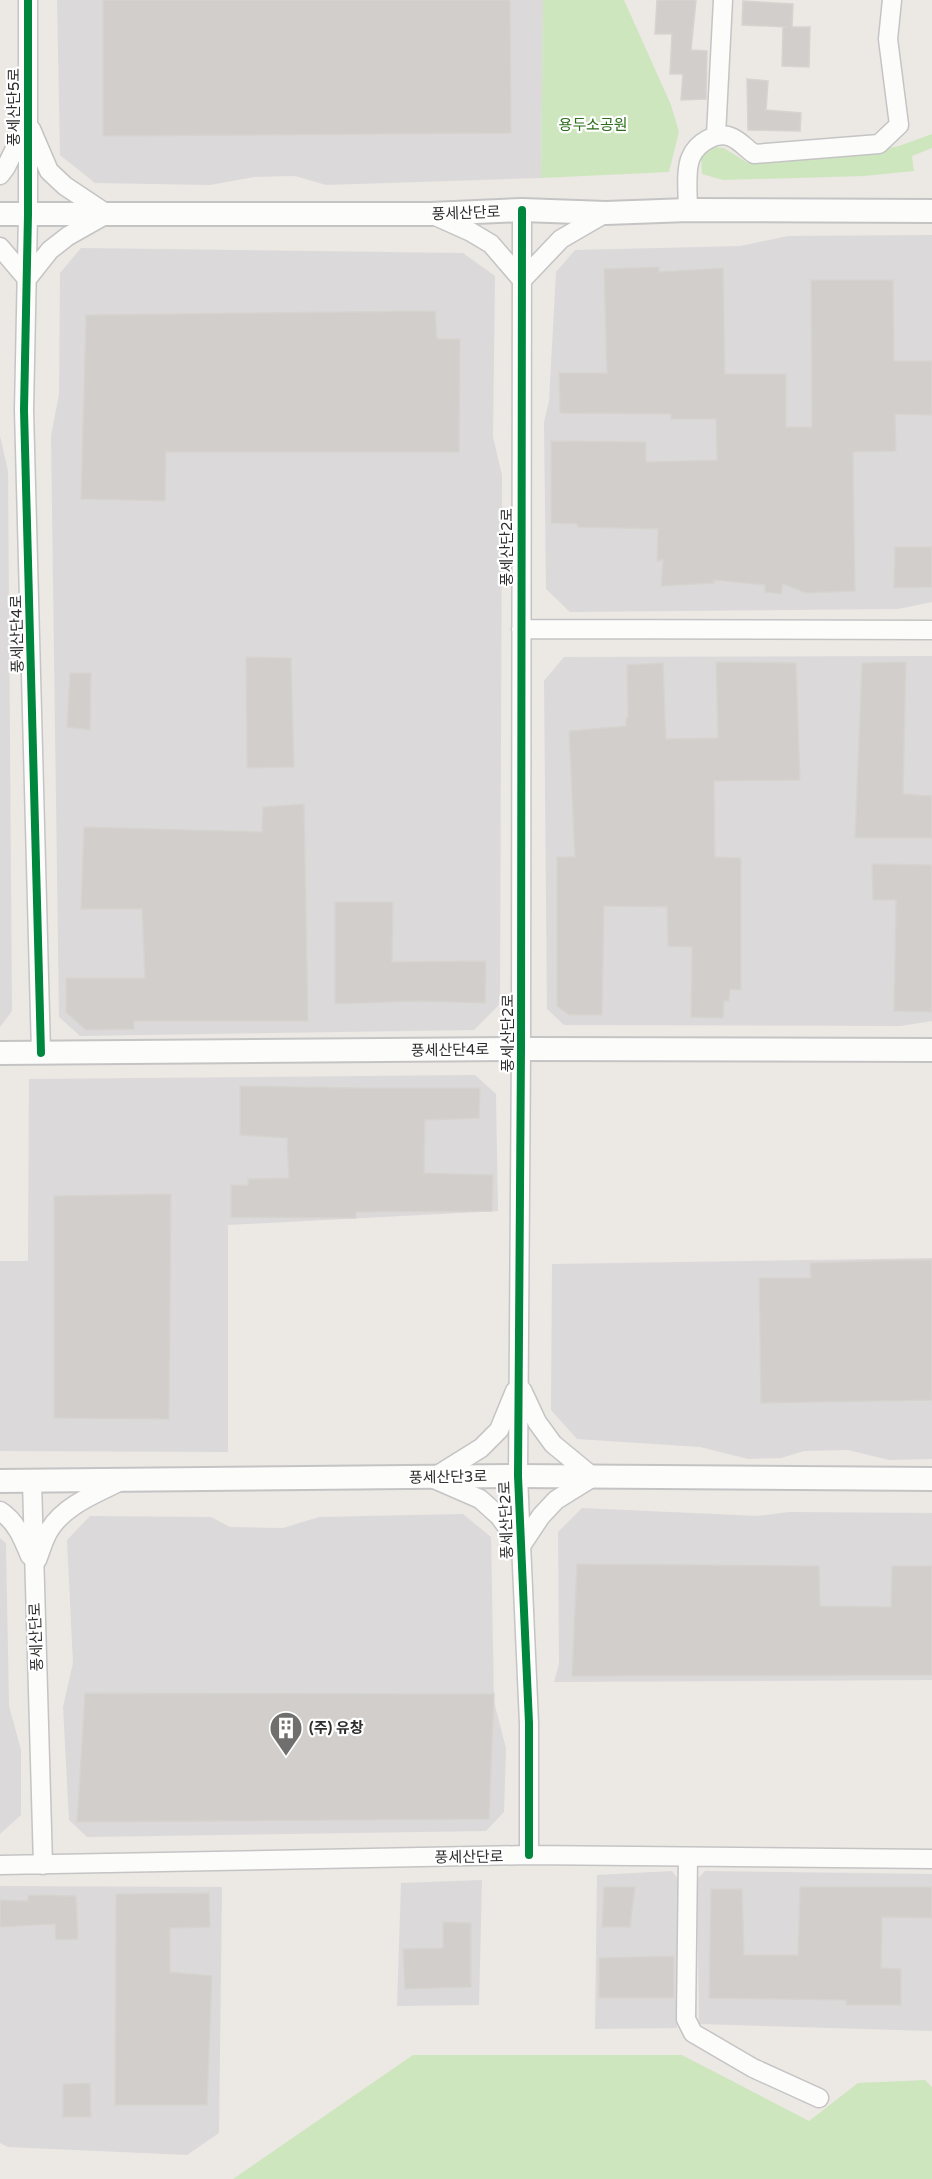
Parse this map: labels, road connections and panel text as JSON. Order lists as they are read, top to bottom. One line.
{"streets":{"street":["풍세산단5로","풍세산단로","풍세산단2로","풍세산단4로","풍세산단3로"]},"crossings":[["풍세산단5로","풍세산단로"],["풍세산단5로","풍세산단4로"],["풍세산단로","풍세산단2로"],["풍세산단로","풍세산단4로"],["풍세산단로","풍세산단3로"],["풍세산단2로","풍세산단4로"],["풍세산단2로","풍세산단3로"]],"parks":["용두소공원"],"places":{"building":["(주) 유창"]}}
